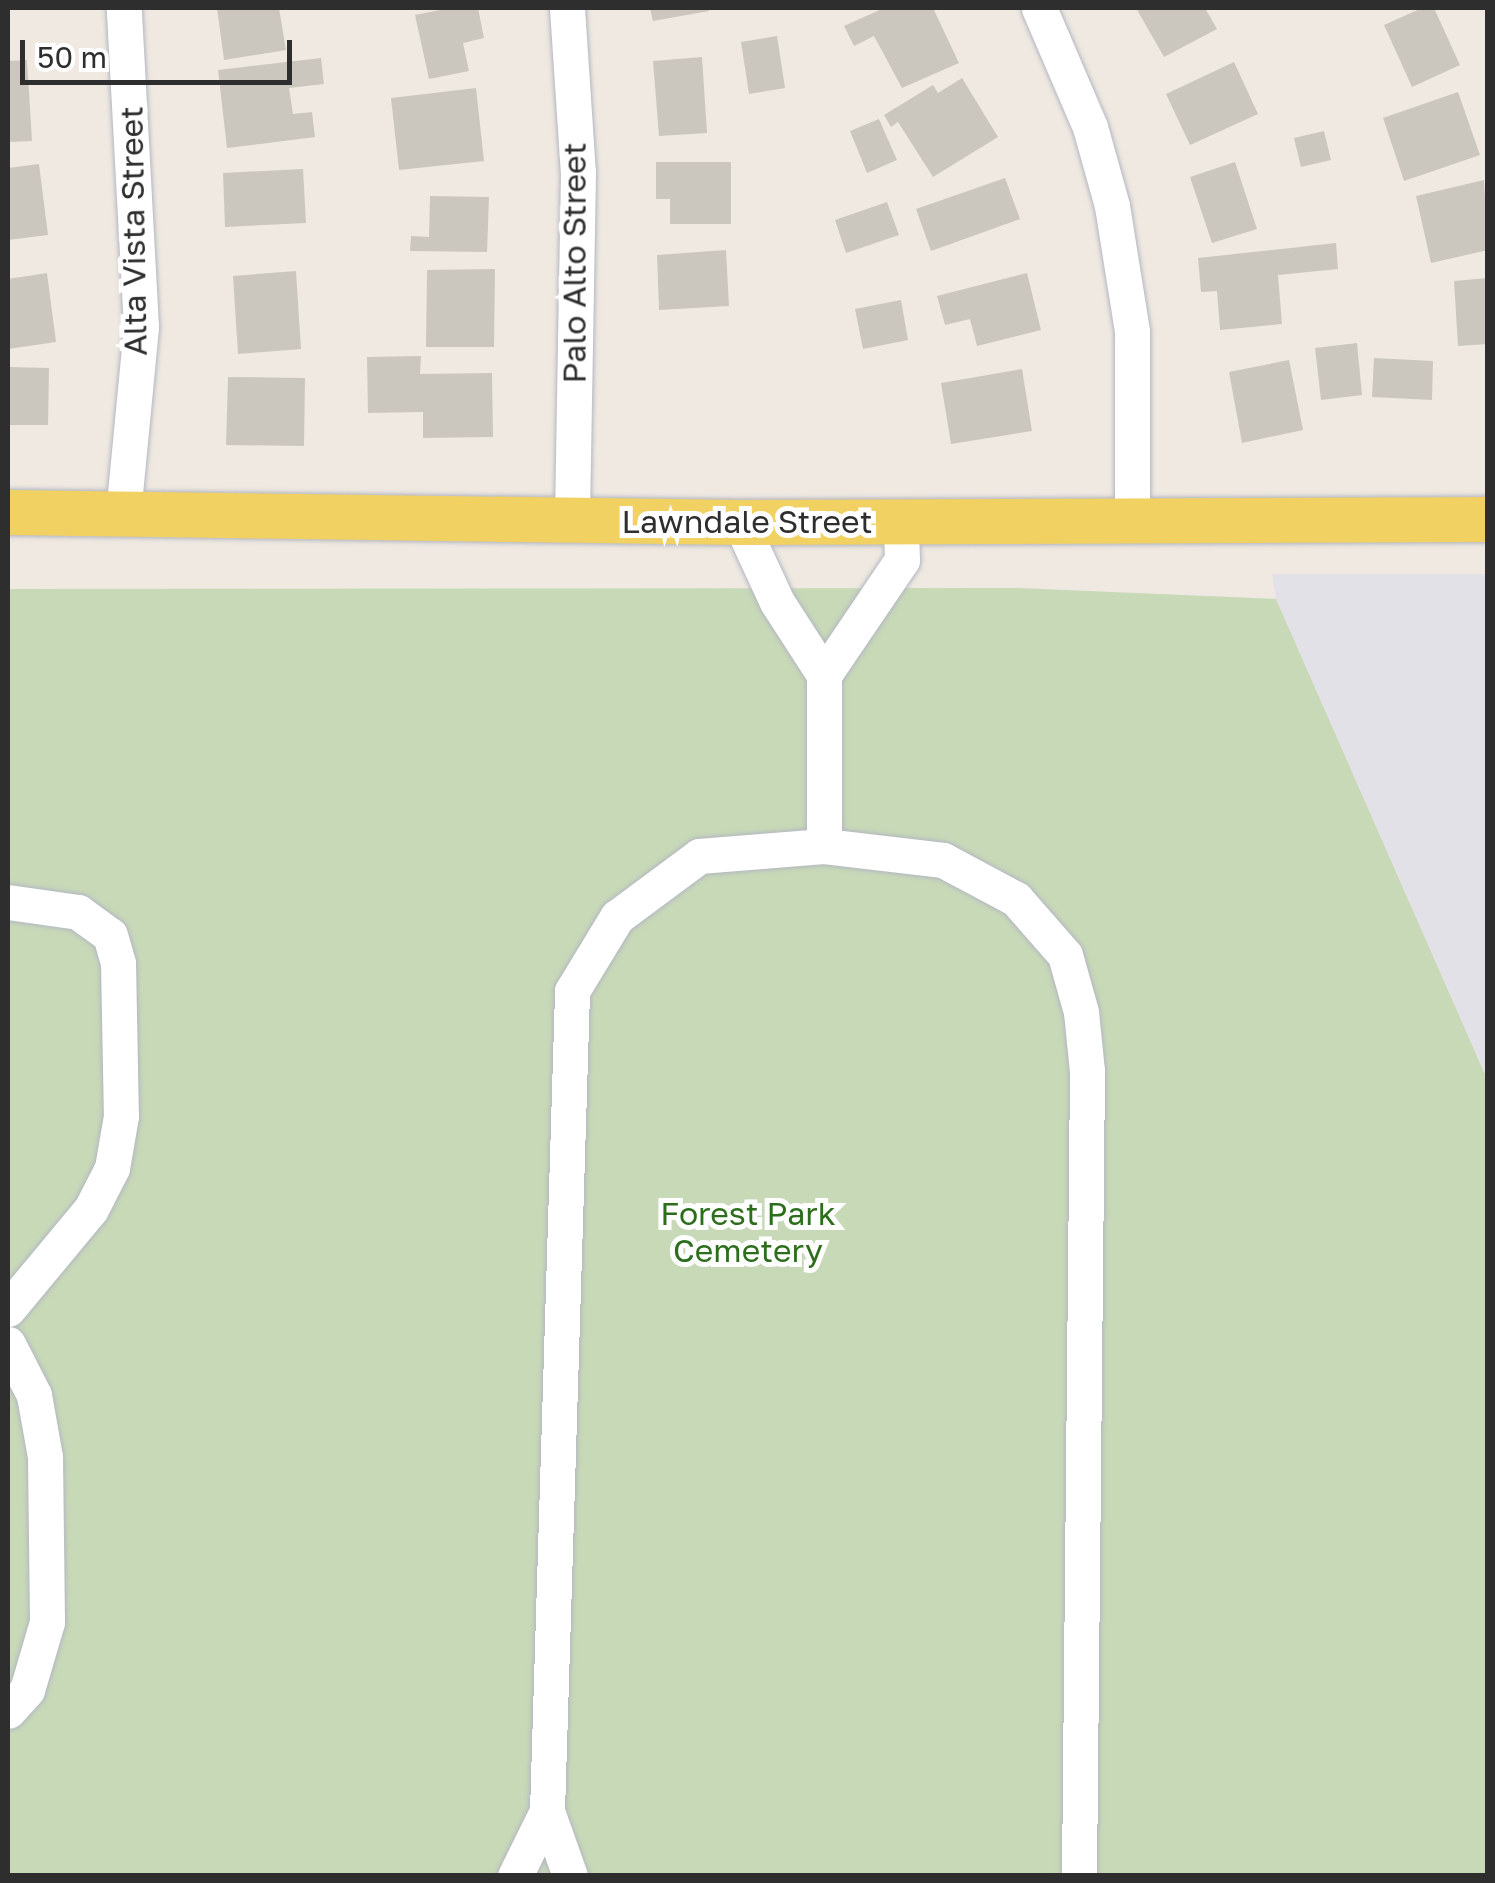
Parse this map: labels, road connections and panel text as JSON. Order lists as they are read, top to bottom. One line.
{"streets":{"main road":["Lawndale Street"],"street":["Alta Vista Street","Palo Alto Street"]},"crossings":[["Alta Vista Street","Lawndale Street"],["Palo Alto Street","Lawndale Street"]],"parks":["Forest Park Cemetery"],"scale_bar":"50 m"}
